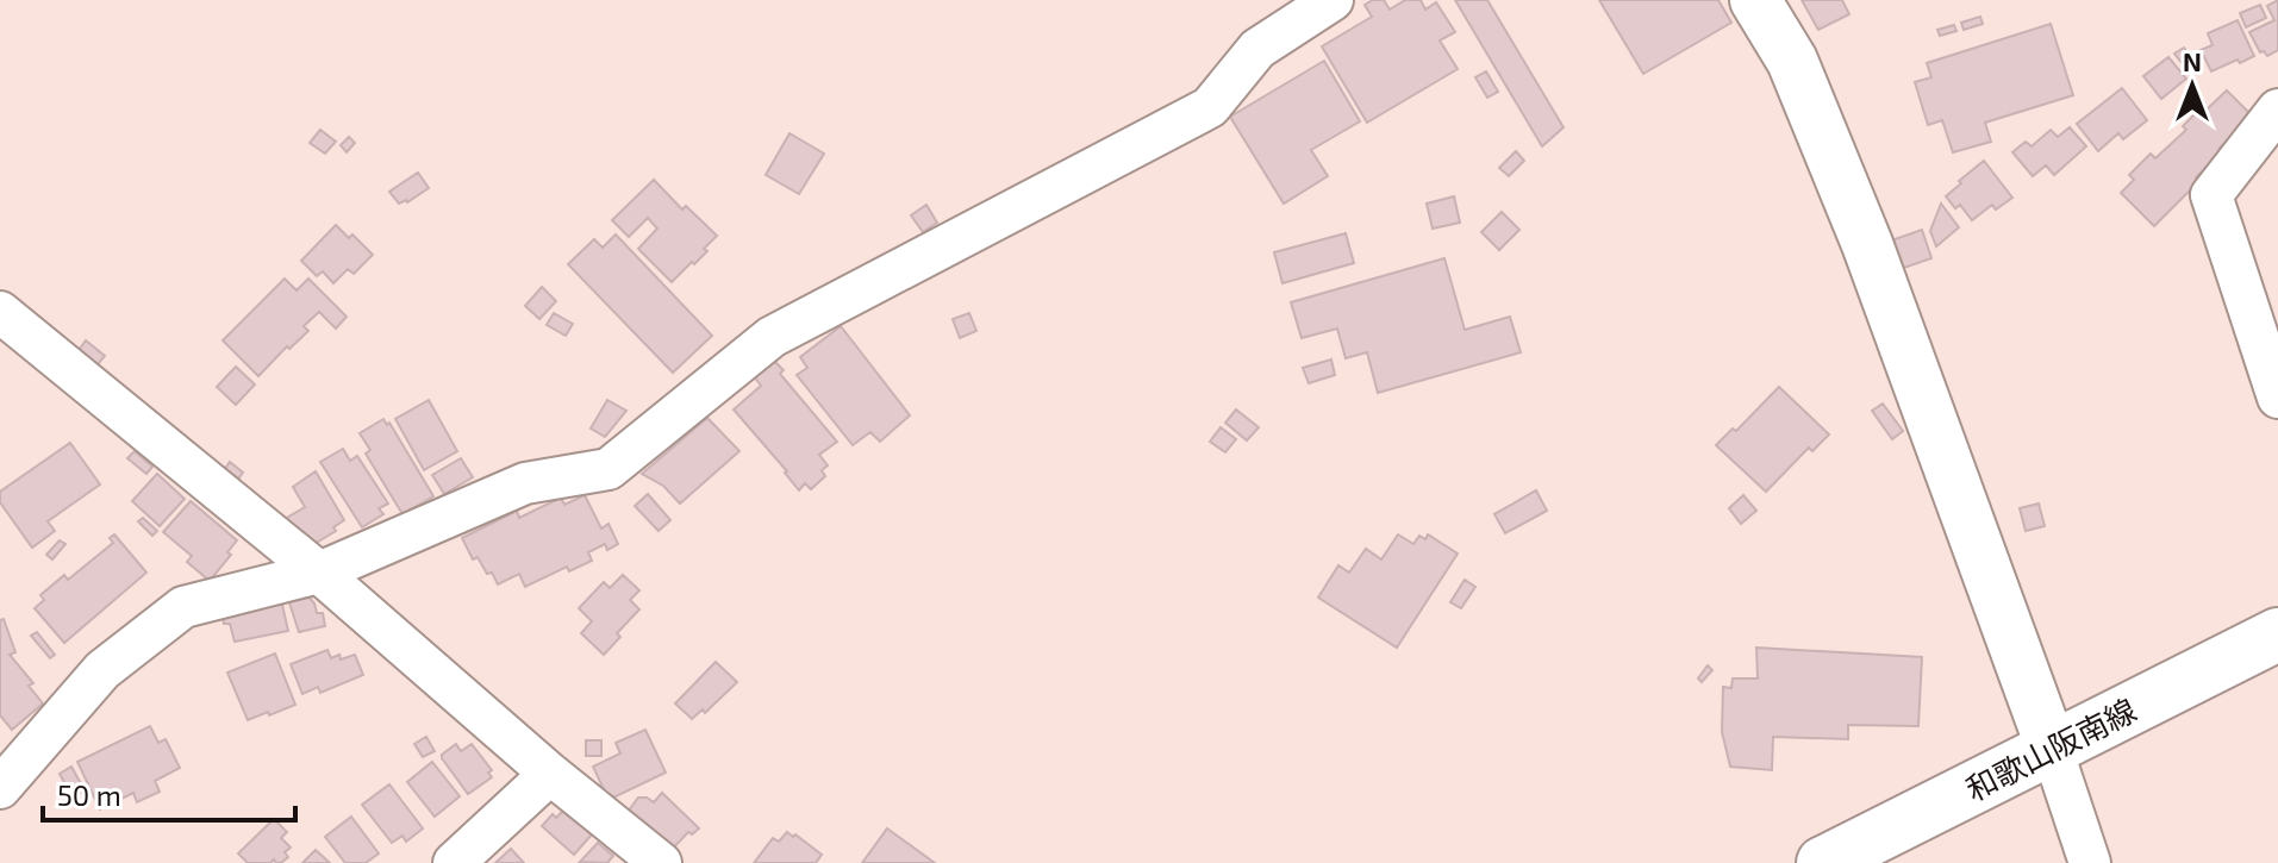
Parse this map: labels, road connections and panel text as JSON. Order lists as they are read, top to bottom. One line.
{"streets":{"main road":["和歌山阪南線"]},"scale_bar":"50 m","north":"top"}
